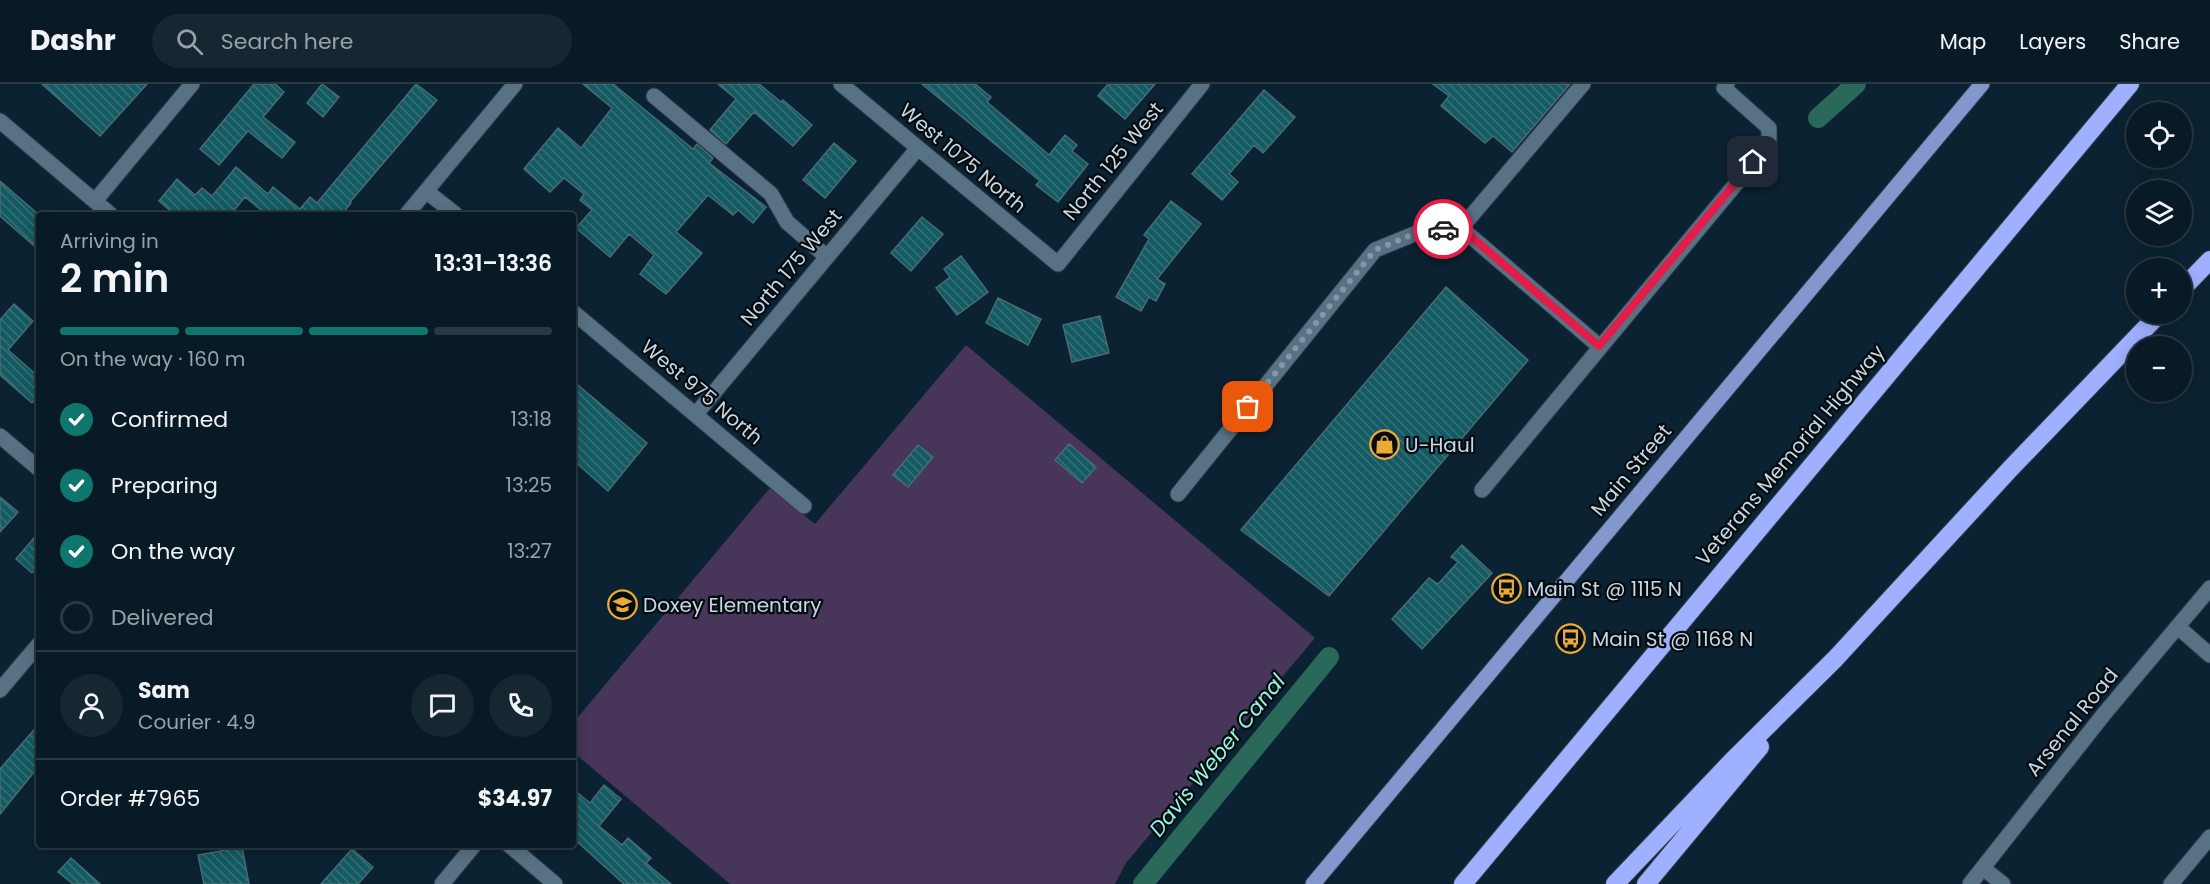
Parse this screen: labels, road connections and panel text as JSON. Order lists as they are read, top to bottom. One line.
{"streets":{"highway":["Veterans Memorial Highway"],"main road":["Main Street"],"street":["West 1075 North","North 125 West","North 175 West","West 975 North","Arsenal Road"]},"crossings":[["West 1075 North","North 125 West"],["West 1075 North","North 175 West"],["North 175 West","West 975 North"]],"water":["Davis Weber Canal"],"places":{"shop":["U-Haul"],"bus stop":["Main St @ 1115 N","Main St @ 1168 N"],"school or university":["Doxey Elementary"]},"page":{"header":"Dashr","search":"Search here","nav":["Map","Layers","Share"],"map_buttons":["+","−"],"heading":["2 min","Arriving in","13:31–13:36"],"panel":["Sam","Courier · 4.9","Order #7965","$34.97"],"bar":"On the way · 160 m","list":[["Confirmed","13:18"],["Preparing","13:25"],["On the way","13:27"],"Delivered"]}}
